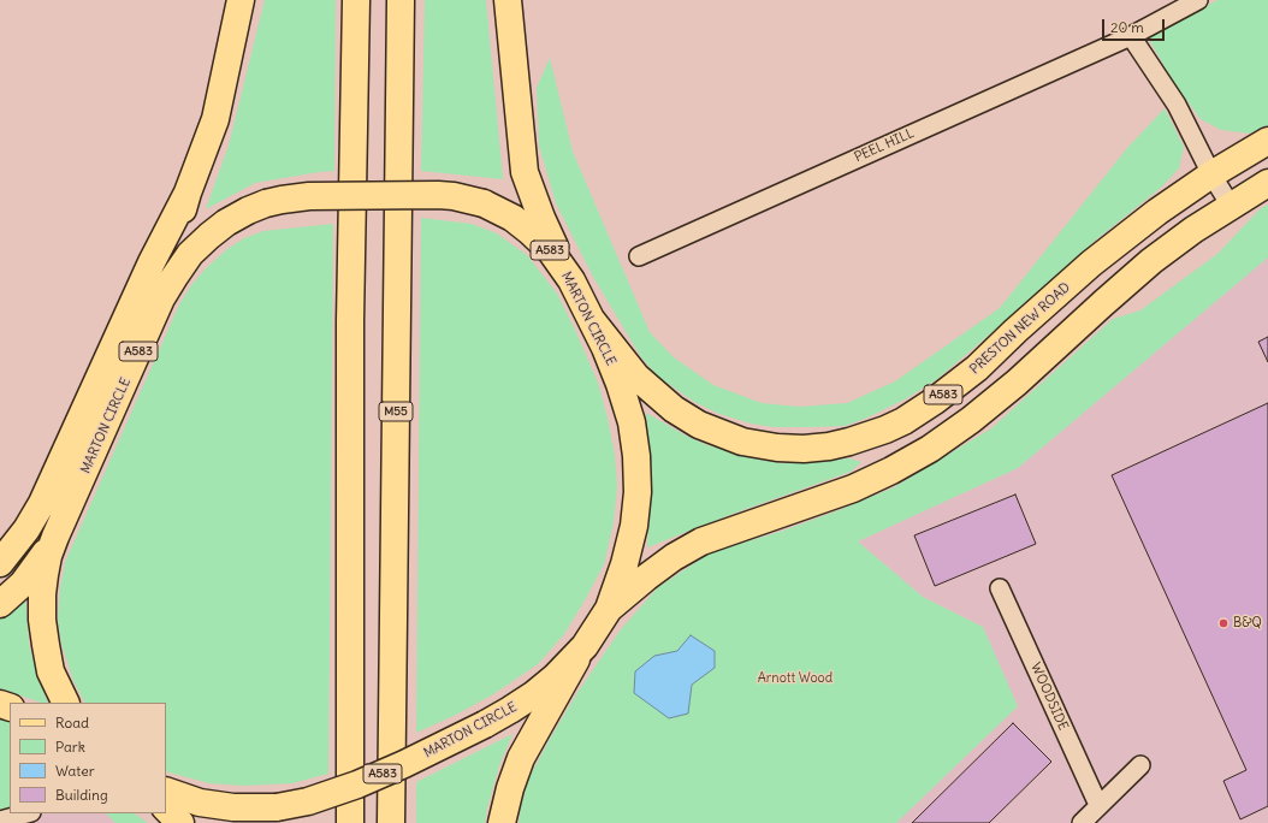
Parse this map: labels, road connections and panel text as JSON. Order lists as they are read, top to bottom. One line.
{"streets":{"main road":["A583","MARTON CIRCLE","PRESTON NEW ROAD","M55"],"street":["PEEL HILL","WOODSIDE"]},"crossings":[["A583","MARTON CIRCLE"],["MARTON CIRCLE","PRESTON NEW ROAD"]],"parks":["Arnott Wood"],"places":["B&Q"],"legend":["Road","Park","Water","Building"],"scale_bar":"20 m"}
